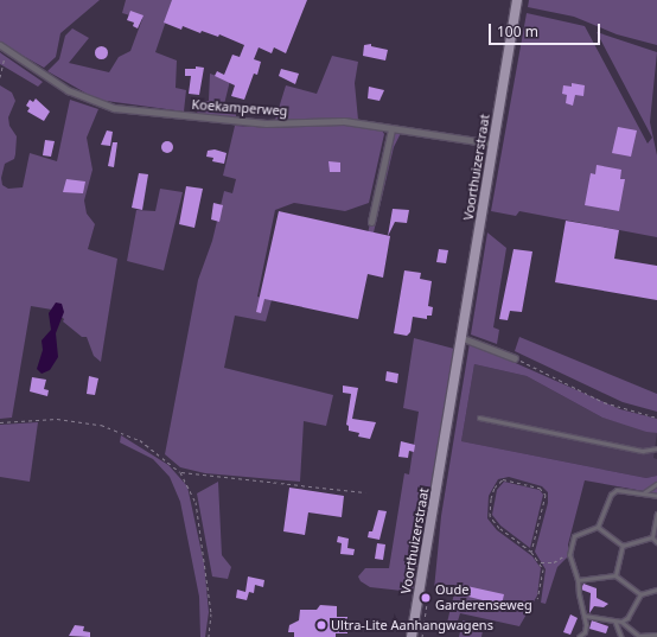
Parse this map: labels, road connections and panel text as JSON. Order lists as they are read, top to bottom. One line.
{"streets":{"main road":["Voorthuizerstraat"],"street":["Koekamperweg"]},"crossings":[["Koekamperweg","Voorthuizerstraat"]],"places":["Oude Garderenseweg","Ultra-Lite Aanhangwagens"],"scale_bar":"100 m"}
